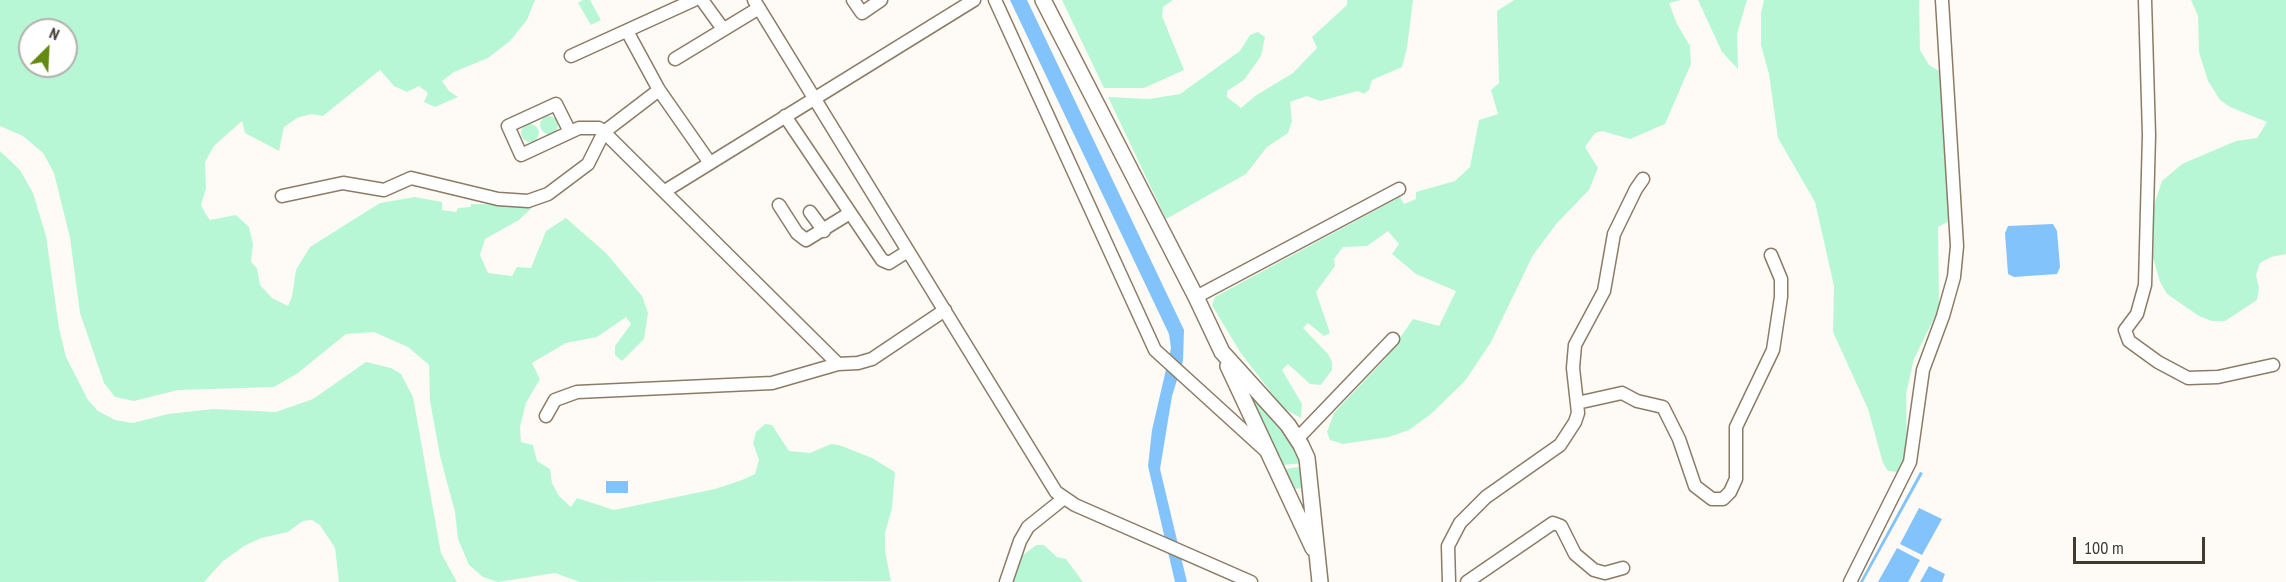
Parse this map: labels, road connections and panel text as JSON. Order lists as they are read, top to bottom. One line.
{"scale_bar":"100 m","north":"top right"}
